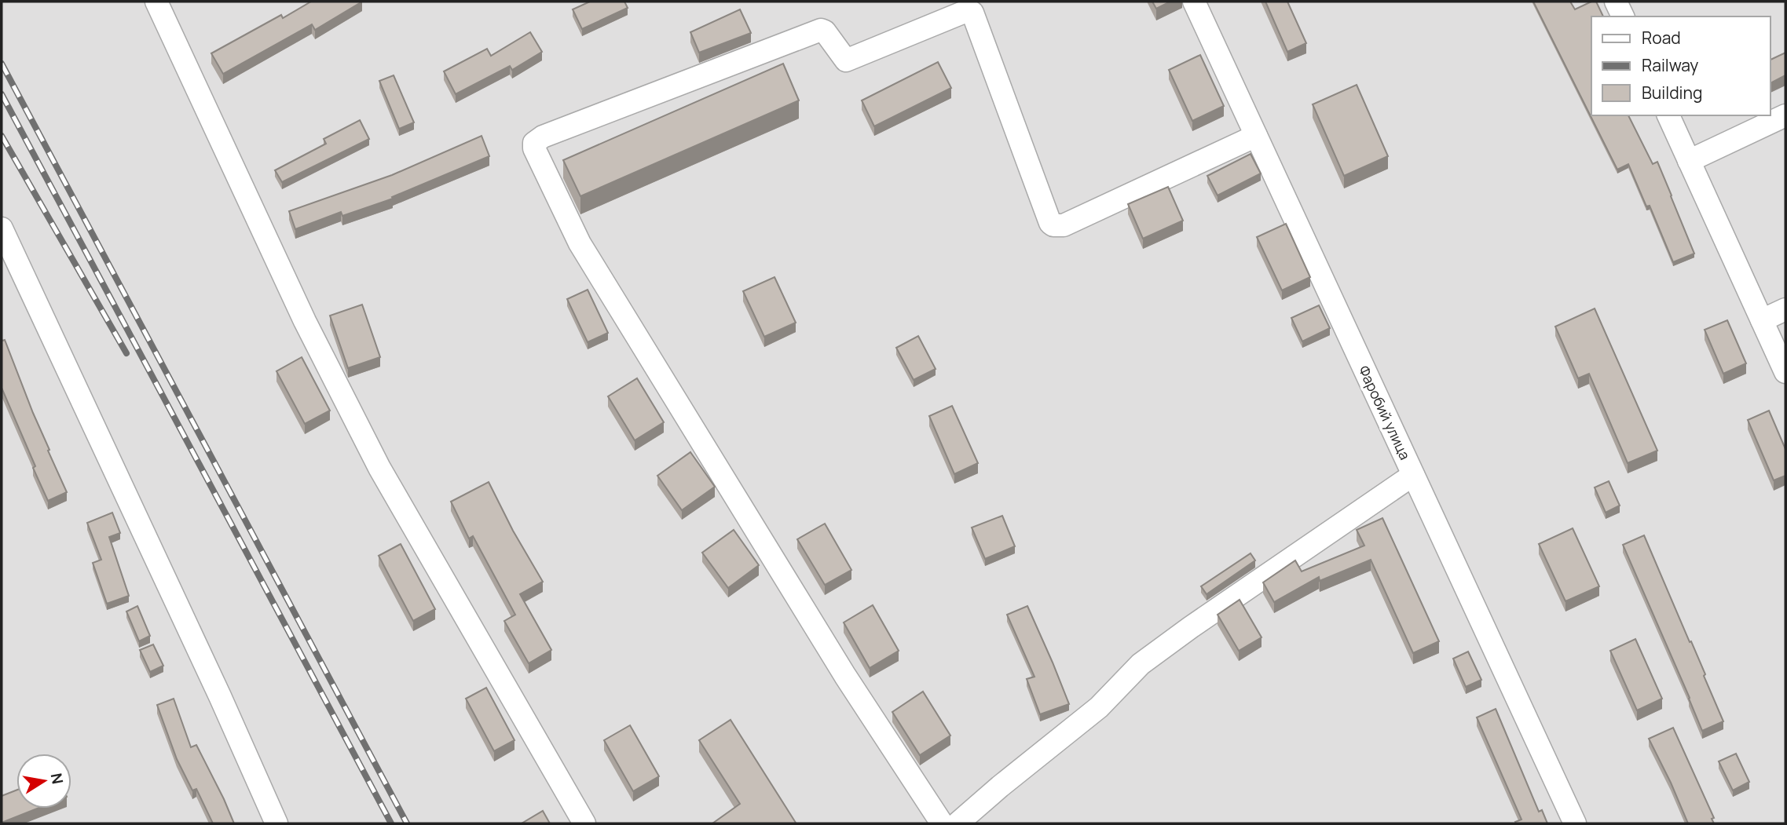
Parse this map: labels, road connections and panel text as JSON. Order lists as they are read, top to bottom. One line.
{"streets":{"street":["Фаробий улица"]},"legend":["Road","Railway","Building"],"north":"right"}
